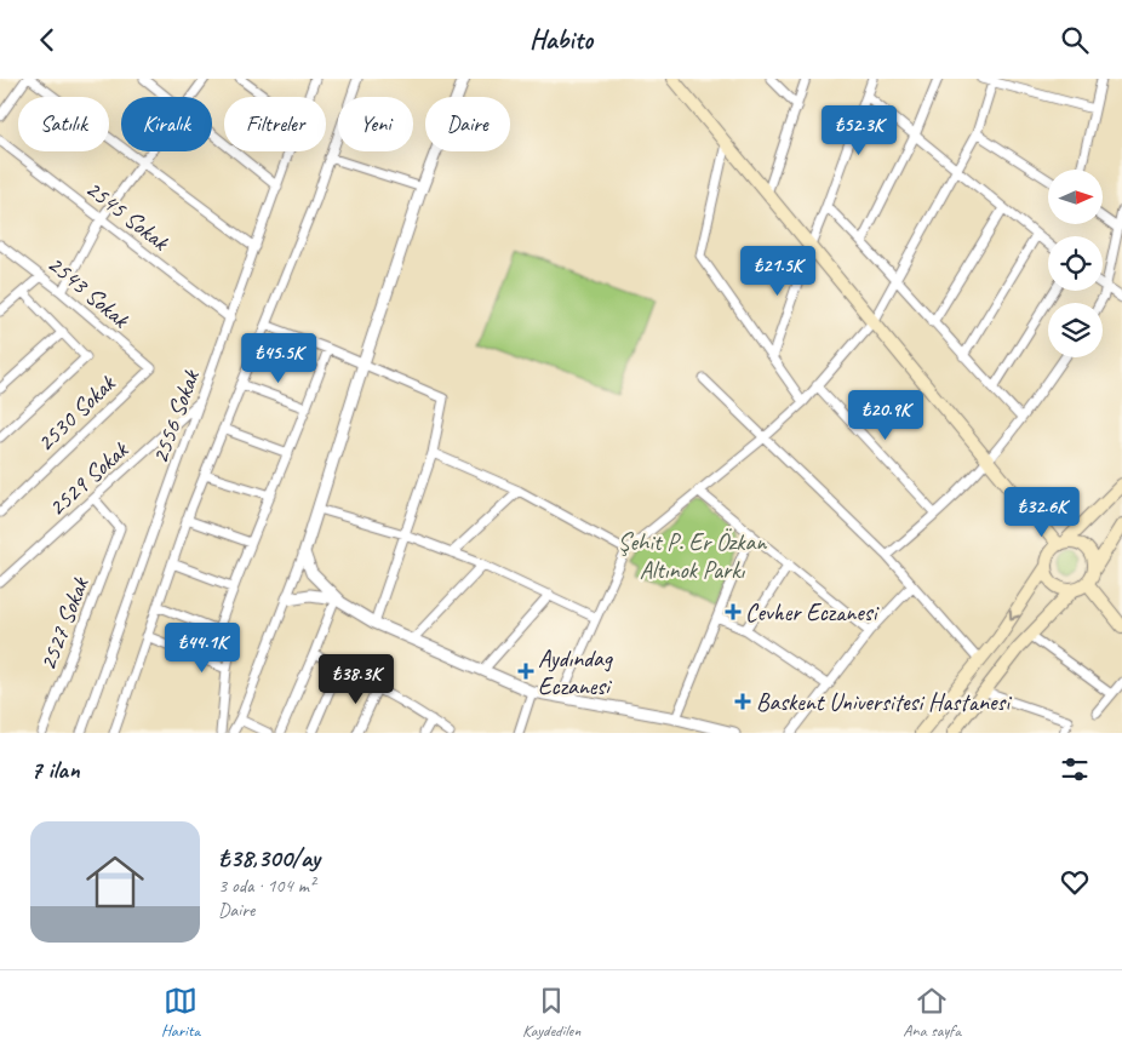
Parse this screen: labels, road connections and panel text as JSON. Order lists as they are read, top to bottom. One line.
{"streets":{"street":["2545 Sokak","2543 Sokak","2530 Sokak","2556 Sokak","2529 Sokak","2527 Sokak"]},"crossings":[["2545 Sokak","2556 Sokak"],["2543 Sokak","2530 Sokak"],["2556 Sokak","2529 Sokak"],["2529 Sokak","2527 Sokak"]],"parks":["Şehit P. Er Özkan Altınok Parkı"],"places":{"health":["Cevher Eczanesi","Aydındag Eczanesi","Baskent Universitesi Hastanesi"]},"north":"right","page":{"header":"Habito","chip":["Satılık","Kiralık","Filtreler","Yeni","Daire"],"price":["₺52.3K","₺21.5K","₺45.5K","₺20.9K","₺32.6K","₺44.1K","₺38.3K"],"heading":"7 ilan","list":[{"name":"₺38,300/ay","note":"3 oda · 104 m² · Daire"}],"tabs":["Harita","Kaydedilen","Ana sayfa"]}}
